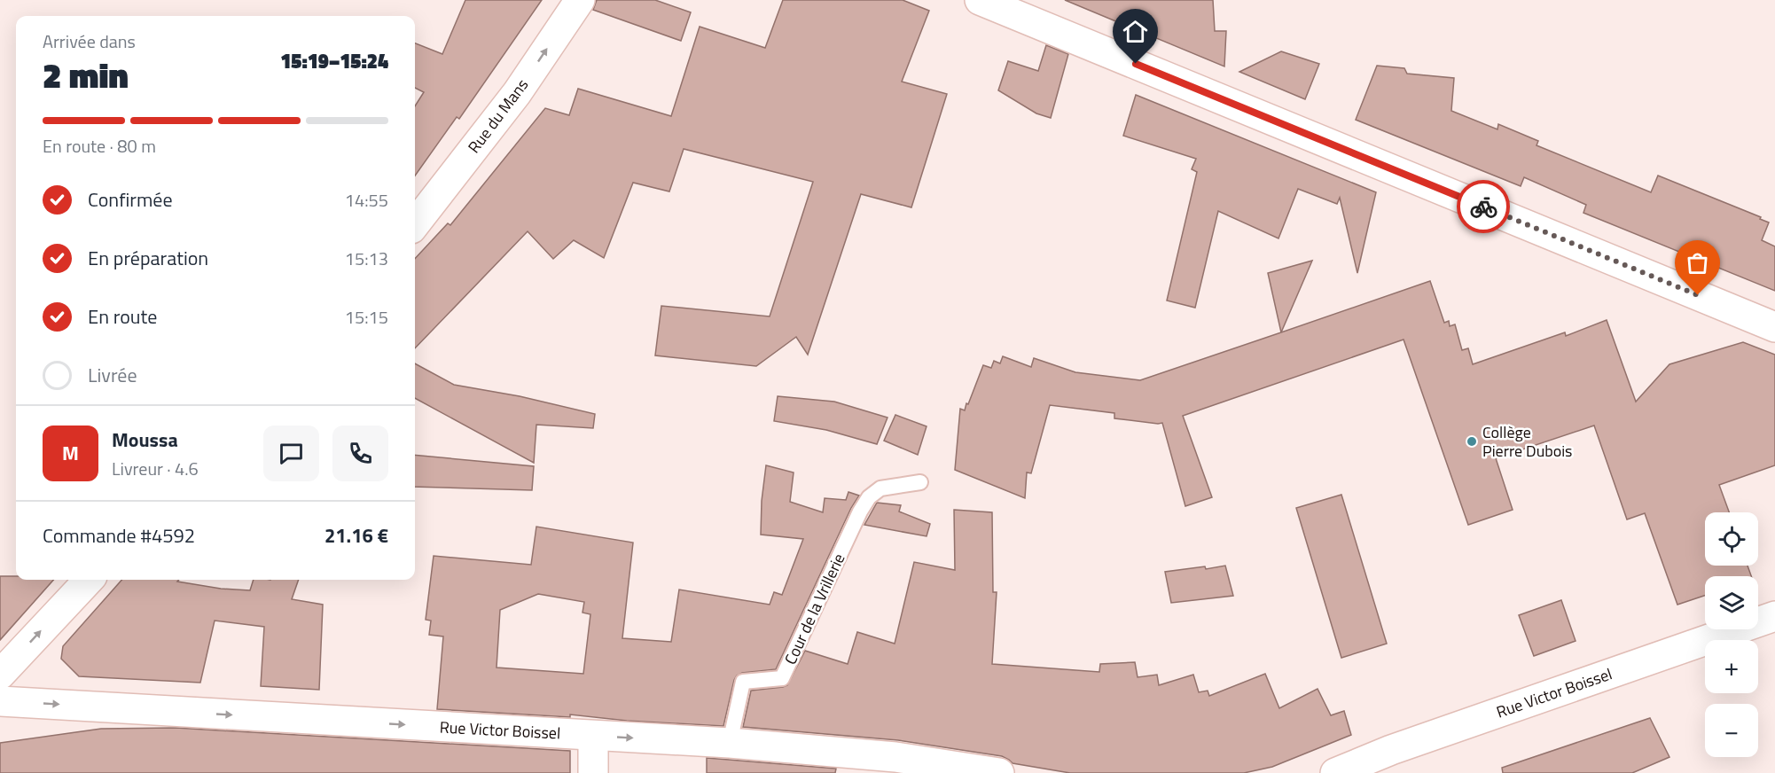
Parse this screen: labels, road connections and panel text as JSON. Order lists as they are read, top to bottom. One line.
{"streets":{"street":["Rue du Mans","Rue Victor Boissel"],"lane":["Cour de la Vrillerie"]},"crossings":[["Cour de la Vrillerie","Rue Victor Boissel"]],"one_way":["Rue du Mans","Rue Victor Boissel"],"places":["Collège Pierre Dubois"],"page":{"heading":["2 min","Arrivée dans","15:19–15:24"],"panel":["Moussa","Livreur · 4.6","Commande #4592","21.16 €"],"bar":"En route · 80 m","list":[["Confirmée","14:55"],["En préparation","15:13"],["En route","15:15"],"Livrée"],"round":"M","map_buttons":["+","−"]}}
